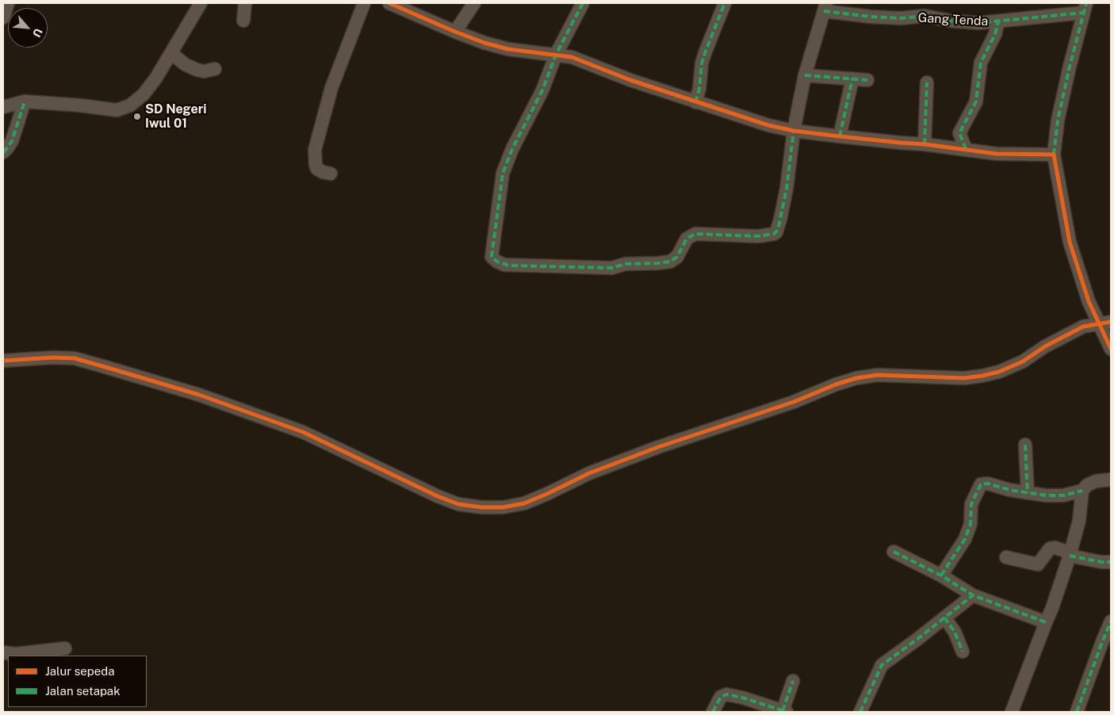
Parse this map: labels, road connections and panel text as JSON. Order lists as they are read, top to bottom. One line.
{"streets":{"street":["Gang Tenda"]},"places":["SD Negeri Iwul 01"],"legend":["Jalur sepeda","Jalan setapak"],"north":"bottom right"}
